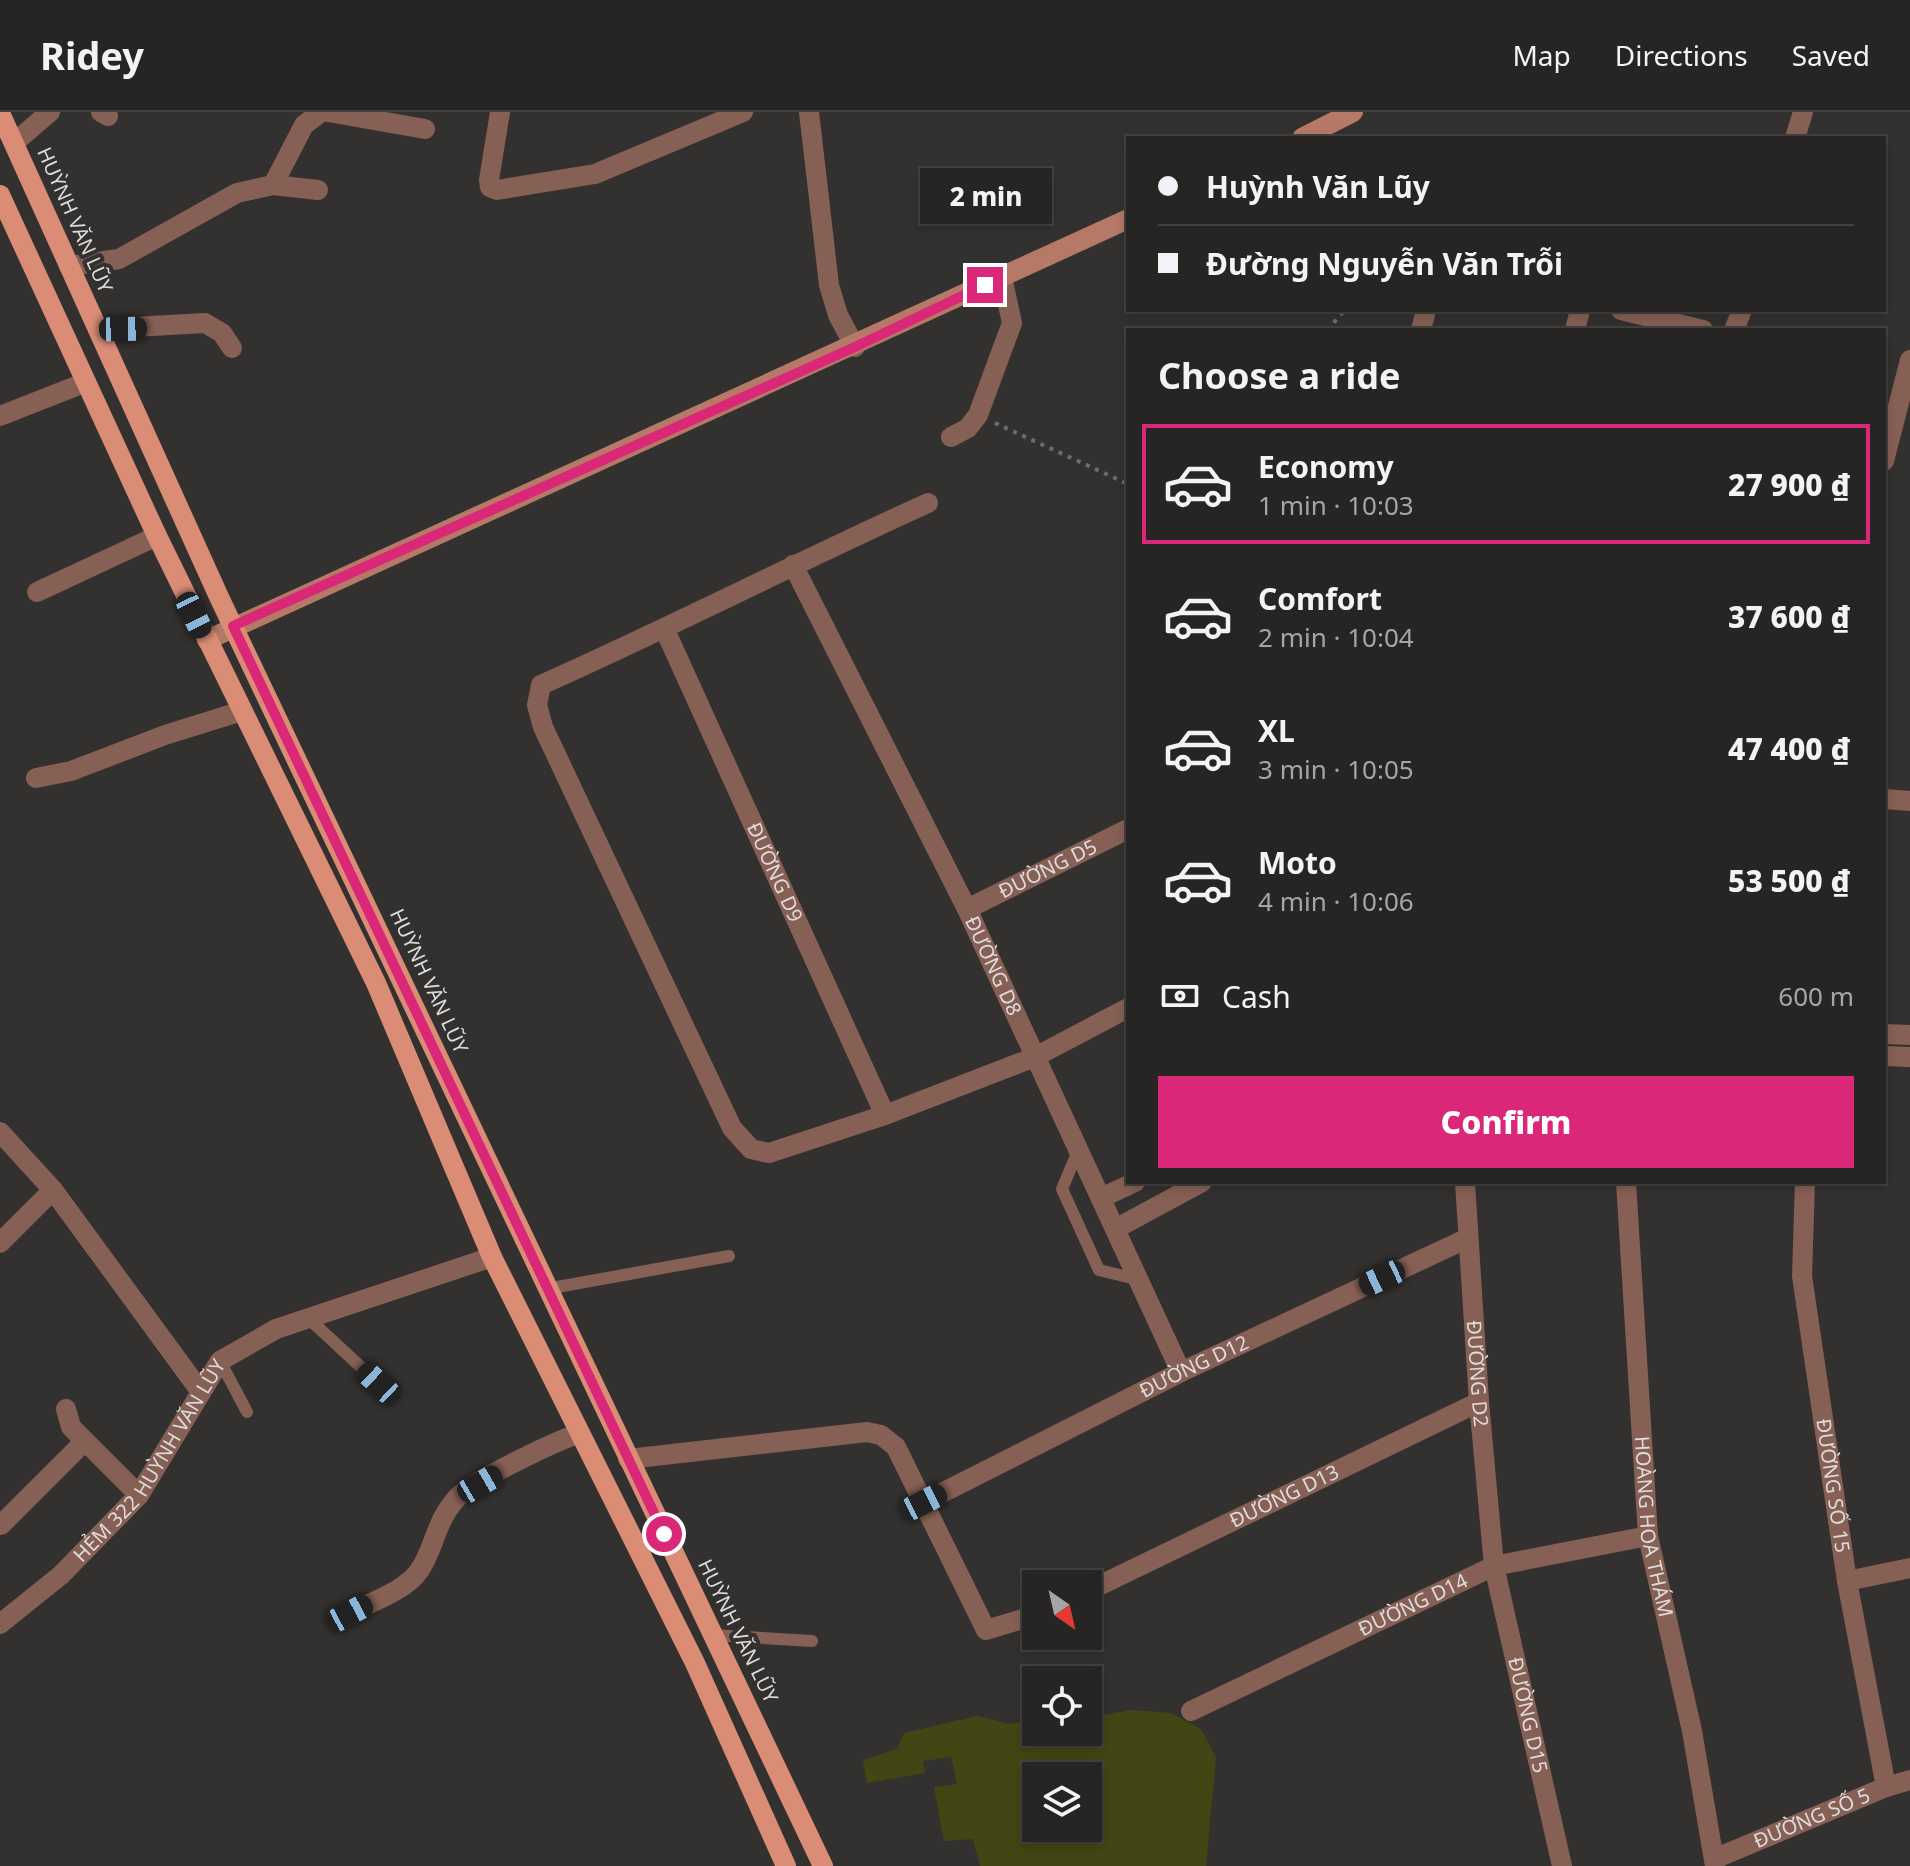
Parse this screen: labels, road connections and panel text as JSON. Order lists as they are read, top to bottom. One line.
{"streets":{"main road":["HUỲNH VĂN LŨY"],"street":["ĐƯỜNG D5","ĐƯỜNG D9","ĐƯỜNG D8","ĐƯỜNG D12","ĐƯỜNG D2","HẺM 322 HUỲNH VĂN LŨY","ĐƯỜNG SỐ 15","ĐƯỜNG D13","HOÀNG HOA THÁM","ĐƯỜNG D14","ĐƯỜNG D15","ĐƯỜNG SỐ 5"]},"crossings":[["ĐƯỜNG D5","ĐƯỜNG D8"],["ĐƯỜNG D8","ĐƯỜNG D12"],["ĐƯỜNG D12","ĐƯỜNG D2"],["ĐƯỜNG D2","ĐƯỜNG D13"],["ĐƯỜNG D2","ĐƯỜNG D14"],["ĐƯỜNG D2","ĐƯỜNG D15"],["ĐƯỜNG SỐ 15","ĐƯỜNG SỐ 5"],["HOÀNG HOA THÁM","ĐƯỜNG D14"],["HOÀNG HOA THÁM","ĐƯỜNG SỐ 5"],["ĐƯỜNG D14","ĐƯỜNG D15"]],"north":"bottom right","page":{"header":"Ridey","nav":["Map","Directions","Saved"],"banner":["Huỳnh Văn Lũy","Đường Nguyễn Văn Trỗi"],"bubble":"2 min","heading":"Choose a ride","list":[{"name":"Economy","note":"1 min · 10:03","value":"27 900 ₫"},{"name":"Comfort","note":"2 min · 10:04","value":"37 600 ₫"},{"name":"XL","note":"3 min · 10:05","value":"47 400 ₫"},{"name":"Moto","note":"4 min · 10:06","value":"53 500 ₫"}],"pay":["Cash","600 m"],"buttons":"Confirm"}}
